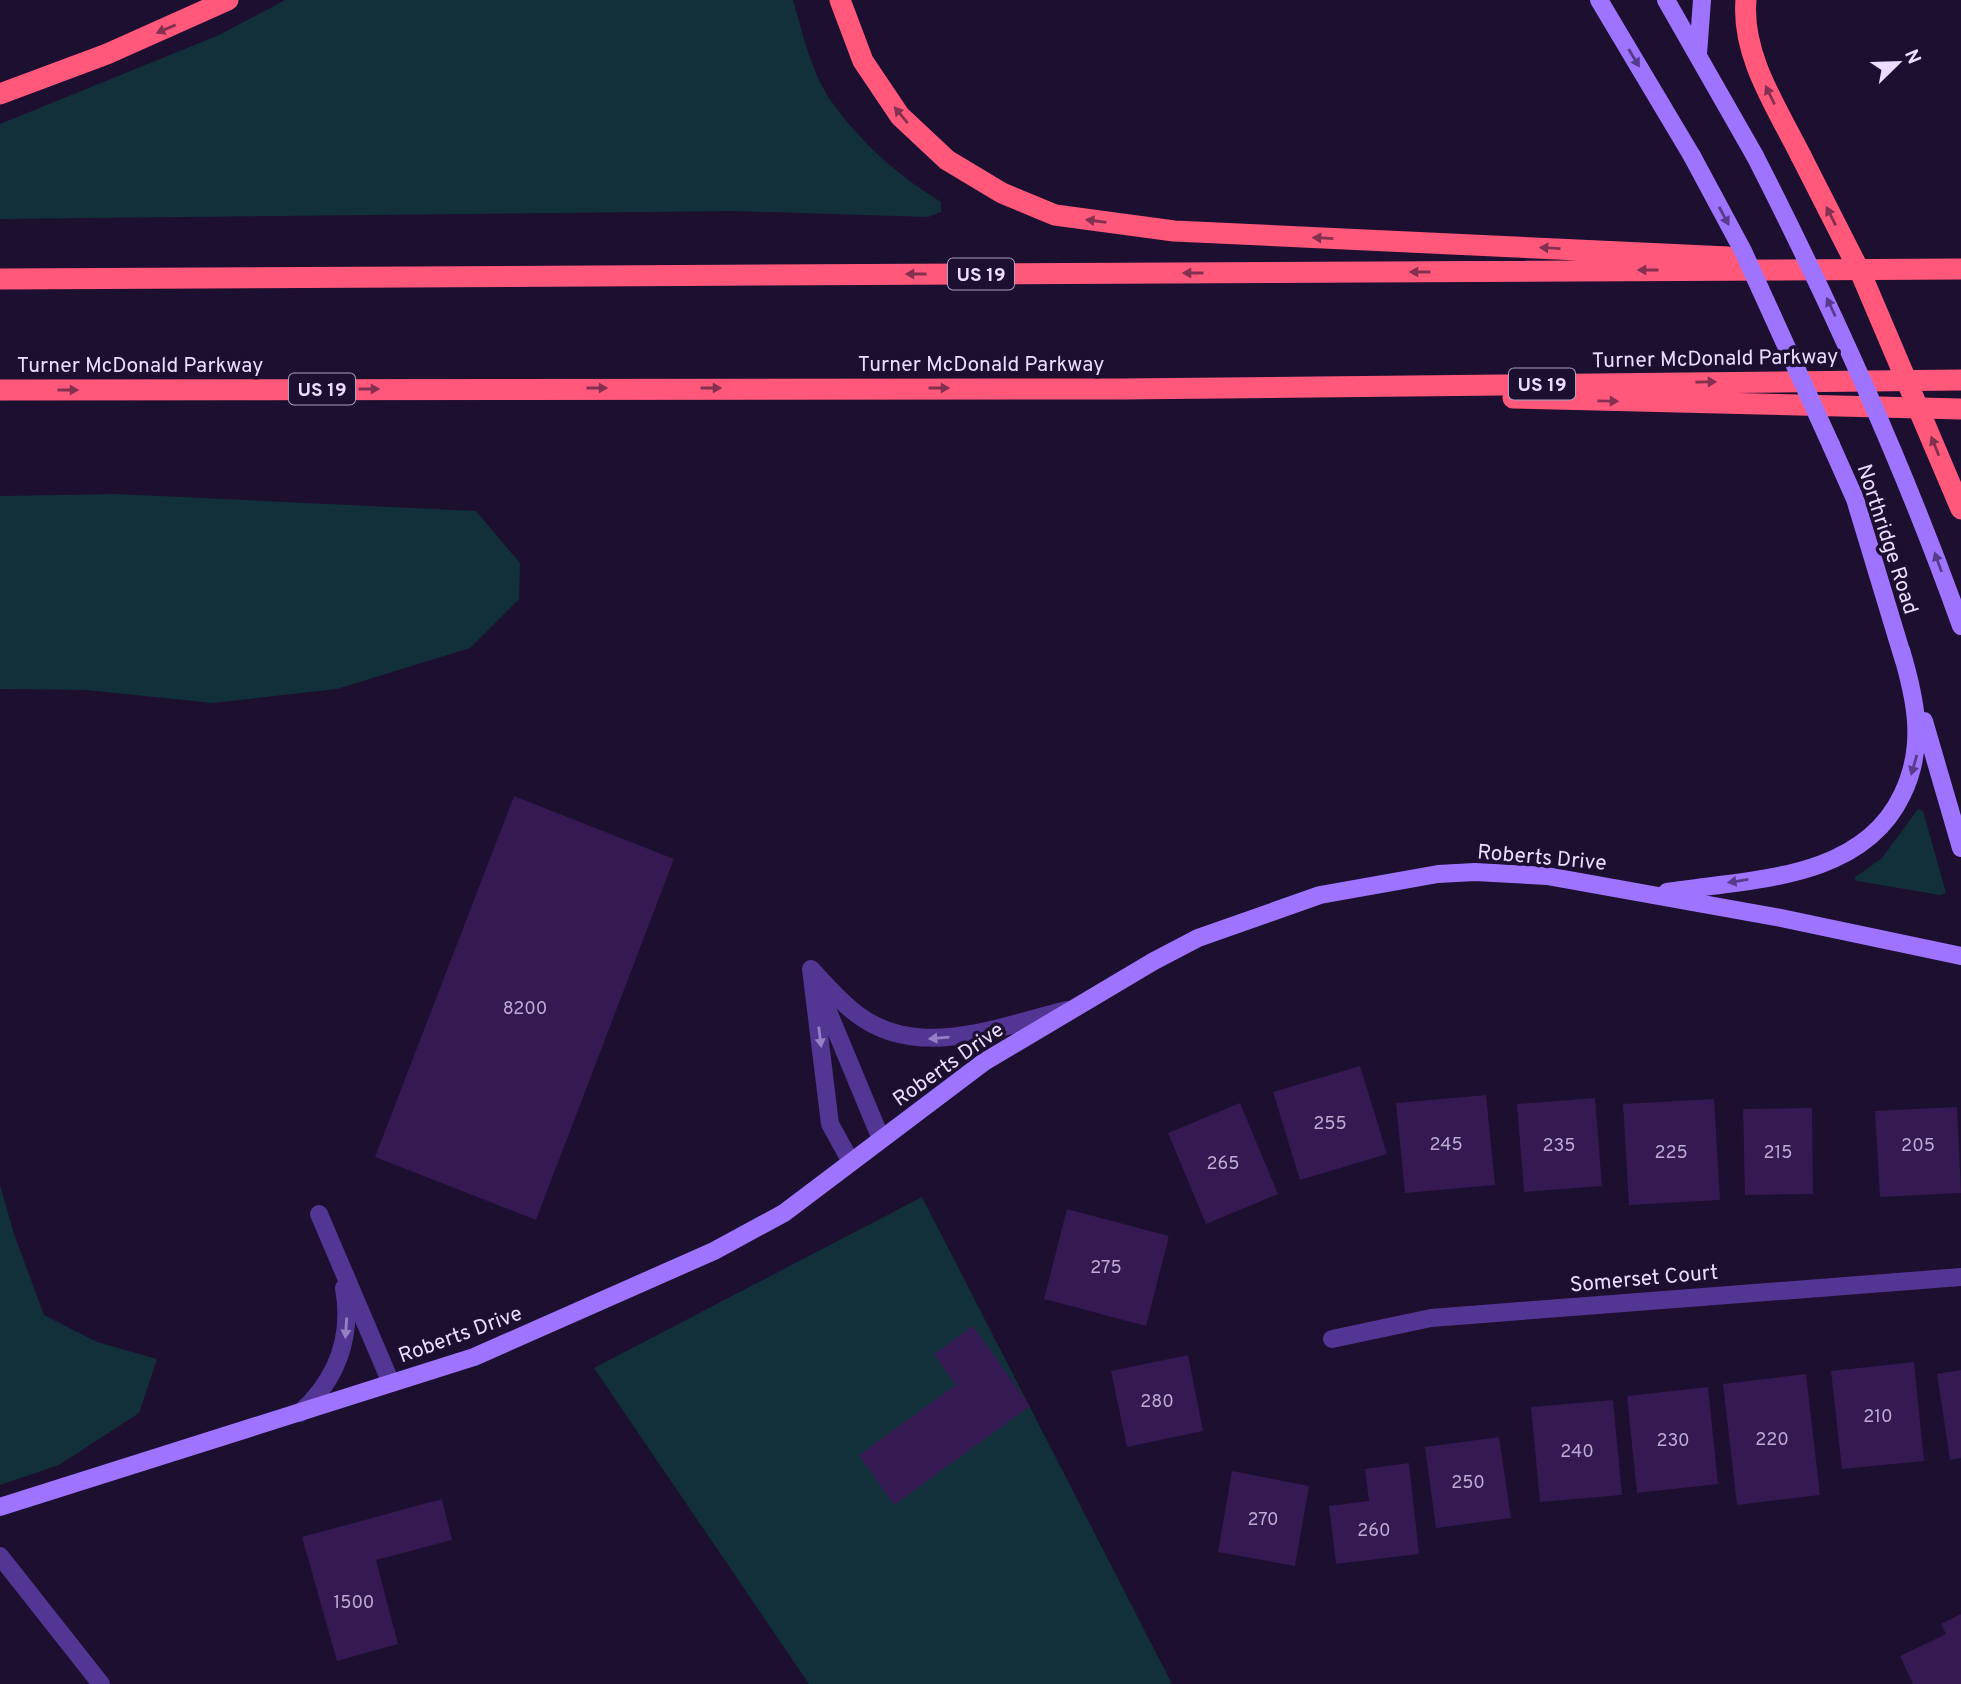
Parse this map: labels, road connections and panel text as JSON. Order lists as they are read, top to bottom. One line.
{"streets":{"highway":["US 19","Turner McDonald Parkway"],"street":["Northridge Road","Roberts Drive","Somerset Court"]},"house_numbers":["8200","255","245","235","205","225","215","265","275","280","210","220","230","240","250","270","260","1500"],"north":"top right"}
